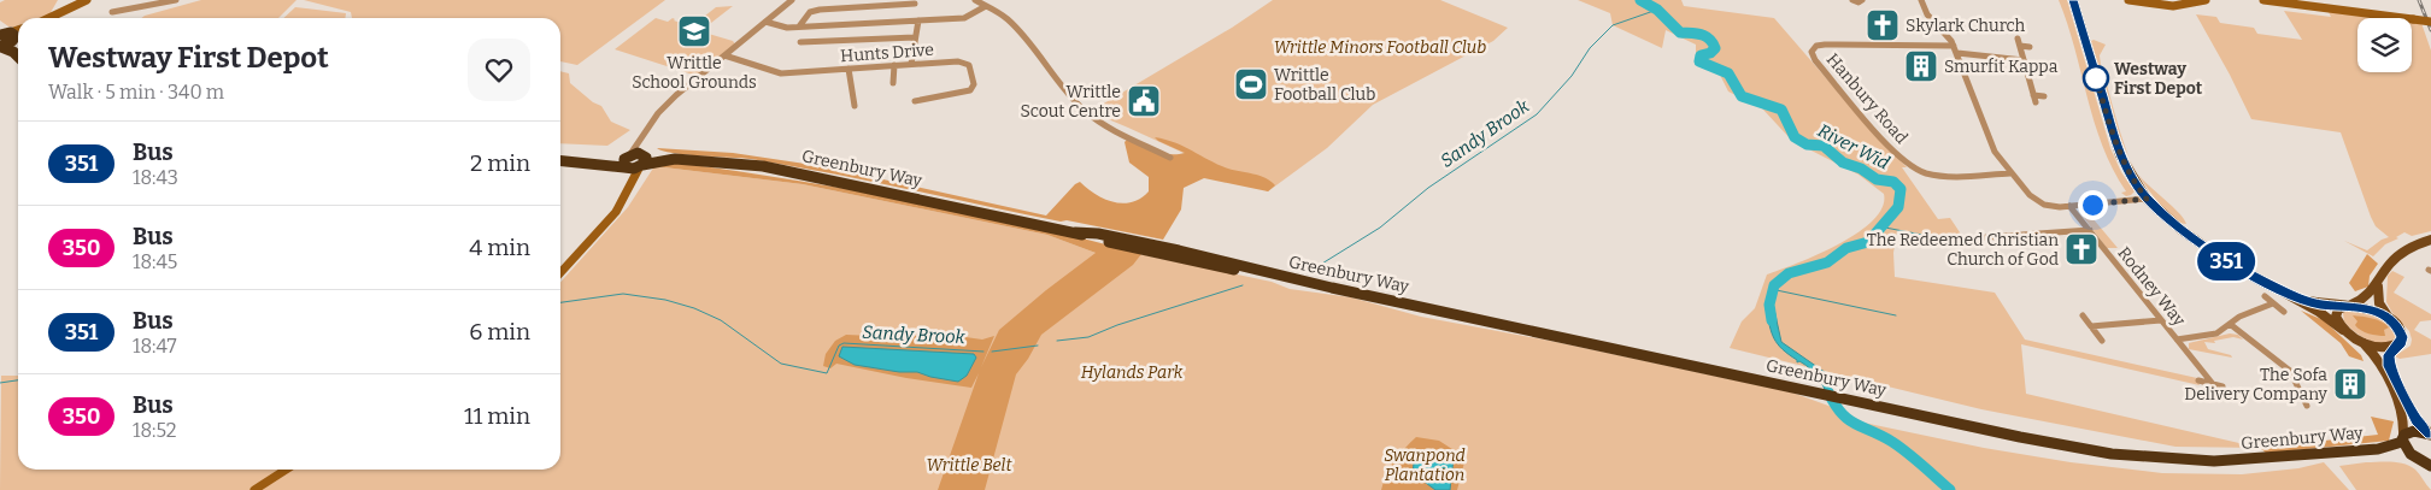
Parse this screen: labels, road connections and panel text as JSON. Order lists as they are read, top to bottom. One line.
{"streets":{"highway":["Greenbury Way"],"street":["Hunts Drive","Hanbury Road","Rodney Way"]},"water":["Sandy Brook","River Wid"],"parks":["Writtle Minors Football Club","Hylands Park","Swanpond Plantation","Writtle Belt"],"places":{"church":["Skylark Church","The Redeemed Christian Church of God"],"school or university":["Writtle School Grounds"],"building":["Smurfit Kappa","The Sofa Delivery Company"],"other":["Westway First Depot"],"sports":["Writtle Football Club"],"public building":["Writtle Scout Centre"]},"lines":["bus line 351"],"page":{"on_map":"351","heading":["Westway First Depot","Walk · 5 min · 340 m"],"list":[{"mark":"351","name":"Bus","note":"18:43","value":"2 min"},{"mark":"350","name":"Bus","note":"18:45","value":"4 min"},{"mark":"351","name":"Bus","note":"18:47","value":"6 min"},{"mark":"350","name":"Bus","note":"18:52","value":"11 min"}]}}
